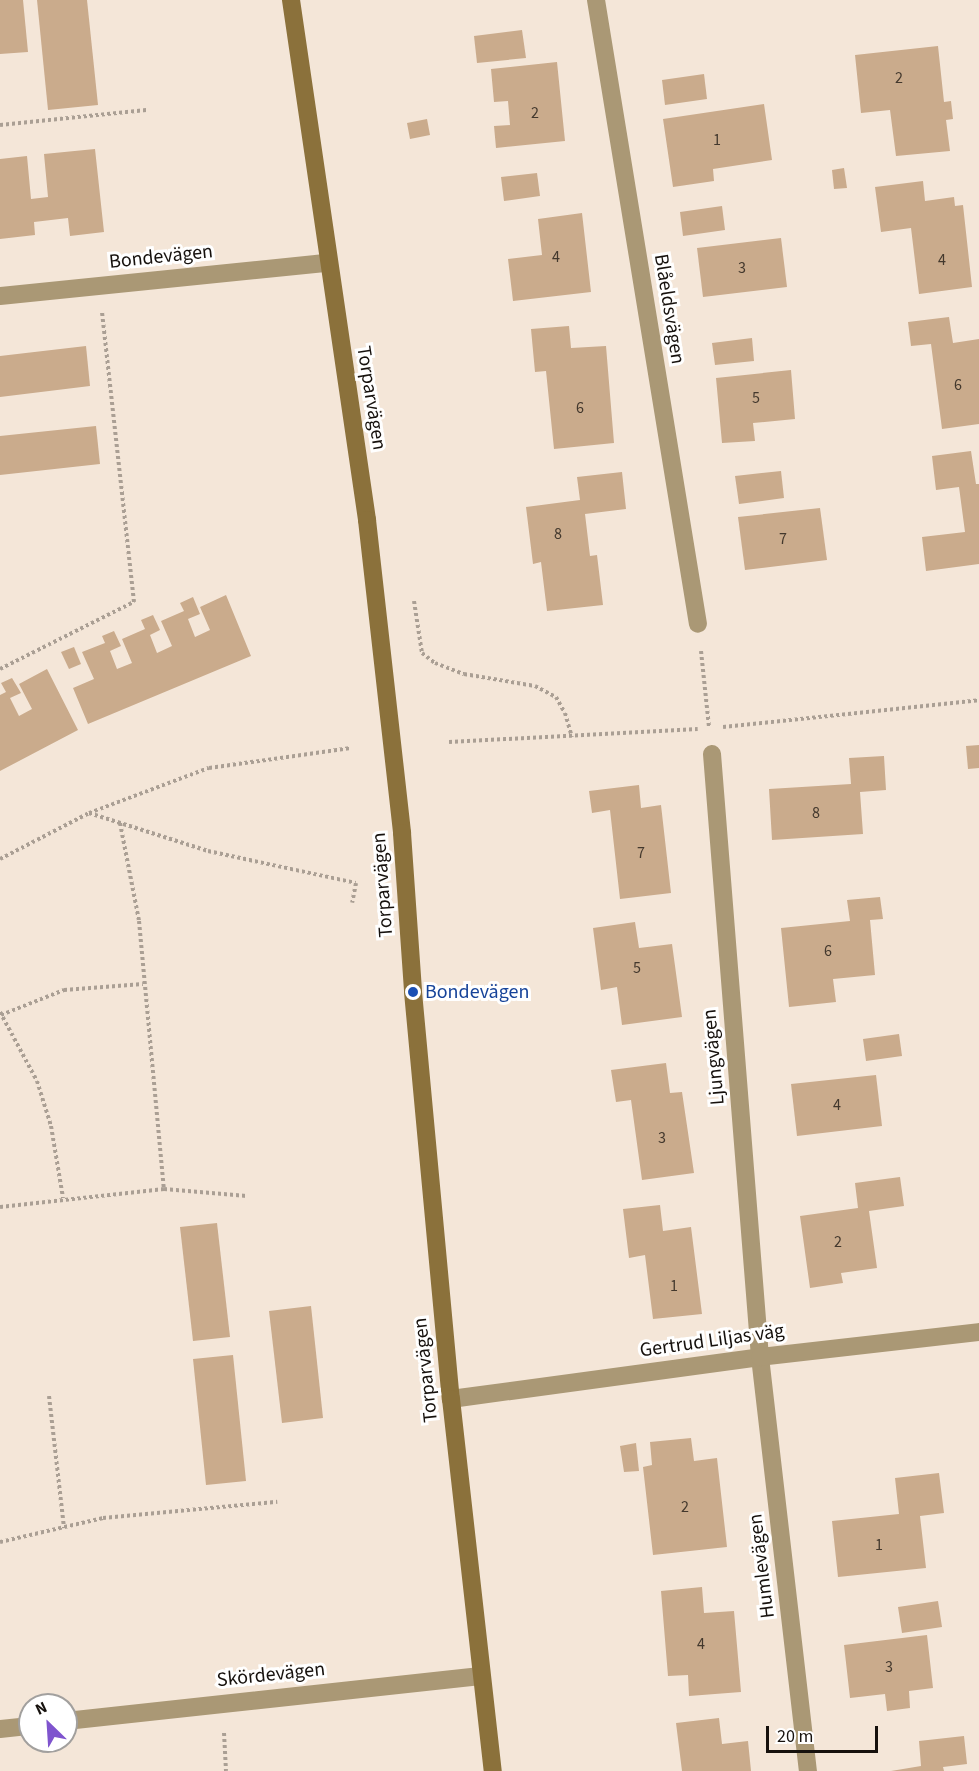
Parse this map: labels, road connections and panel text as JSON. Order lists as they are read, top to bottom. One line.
{"streets":{"street":["Bondevägen","Blåeldsvägen","Torparvägen","Ljungvägen","Gertrud Liljas väg","Humlevägen","Skördevägen"]},"crossings":[["Bondevägen","Torparvägen"],["Torparvägen","Gertrud Liljas väg"],["Torparvägen","Skördevägen"],["Ljungvägen","Gertrud Liljas väg"],["Ljungvägen","Humlevägen"],["Gertrud Liljas väg","Humlevägen"]],"places":["Bondevägen"],"house_numbers":["2","2","1","4","4","3","6","5","6","8","7","8","7","6","5","4","3","2","1","2","1","4","3"],"scale_bar":"20 m","north":"top left"}
